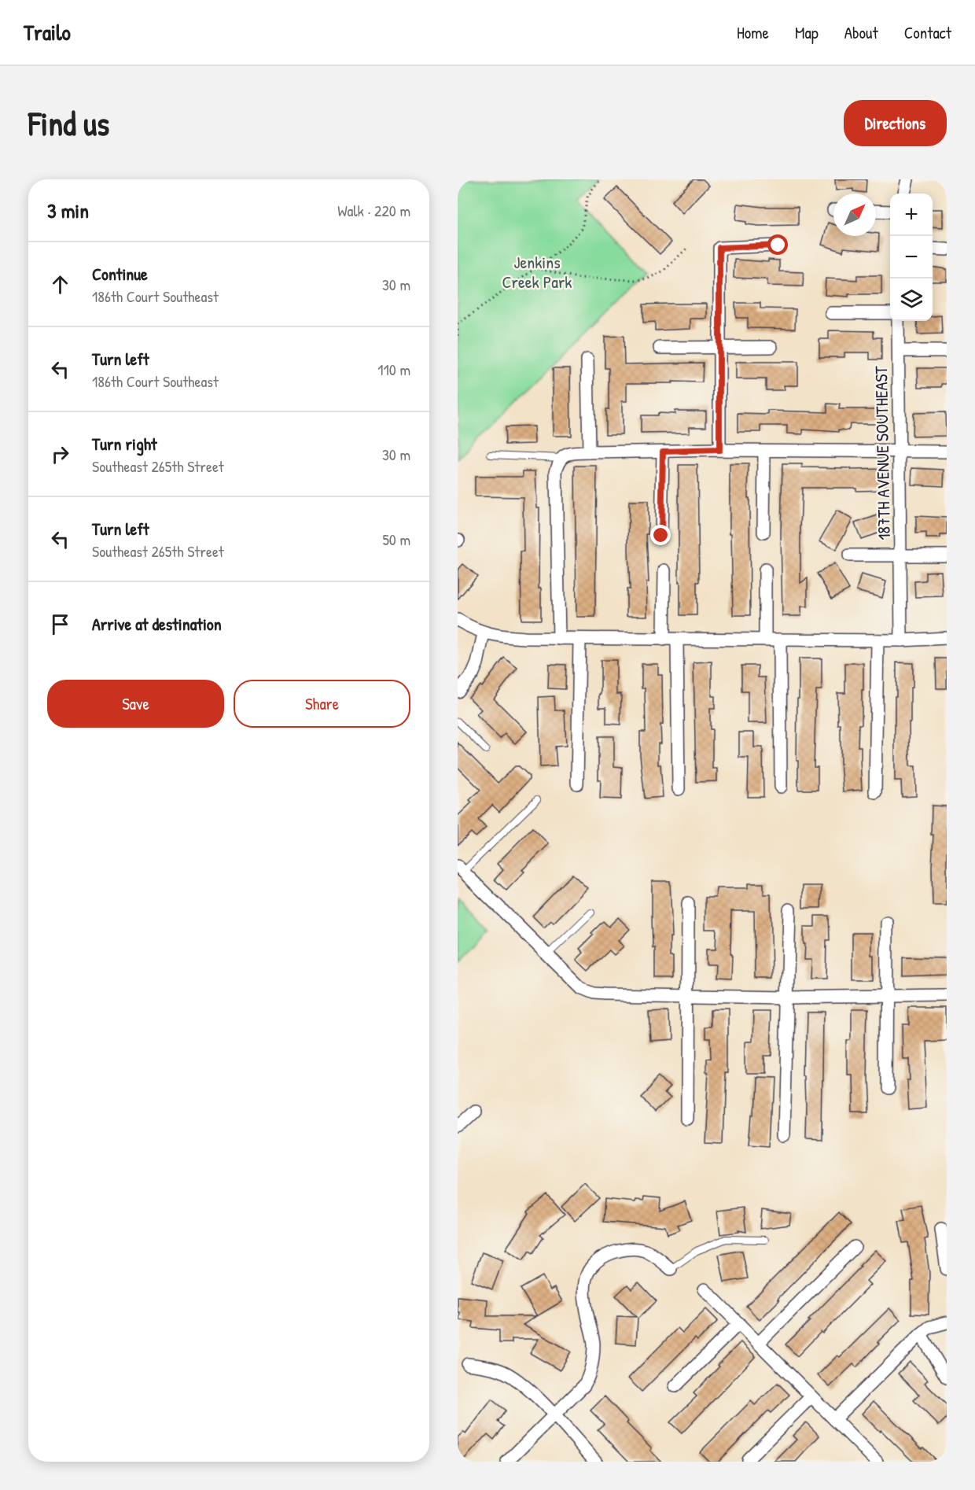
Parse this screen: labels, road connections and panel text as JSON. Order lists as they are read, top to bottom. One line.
{"streets":{"street":["187TH AVENUE SOUTHEAST"]},"parks":["Jenkins Creek Park"],"north":"top right","page":{"header":"Trailo","nav":["Home","Map","About","Contact"],"buttons":["Directions",["Save","Share"]],"title":"Find us","heading":["3 min","Walk · 220 m"],"map_buttons":["+","−"],"list":[["Continue","186th Court Southeast","30 m"],["Turn left","186th Court Southeast","110 m"],["Turn right","Southeast 265th Street","30 m"],["Turn left","Southeast 265th Street","50 m"],"Arrive at destination"]}}
